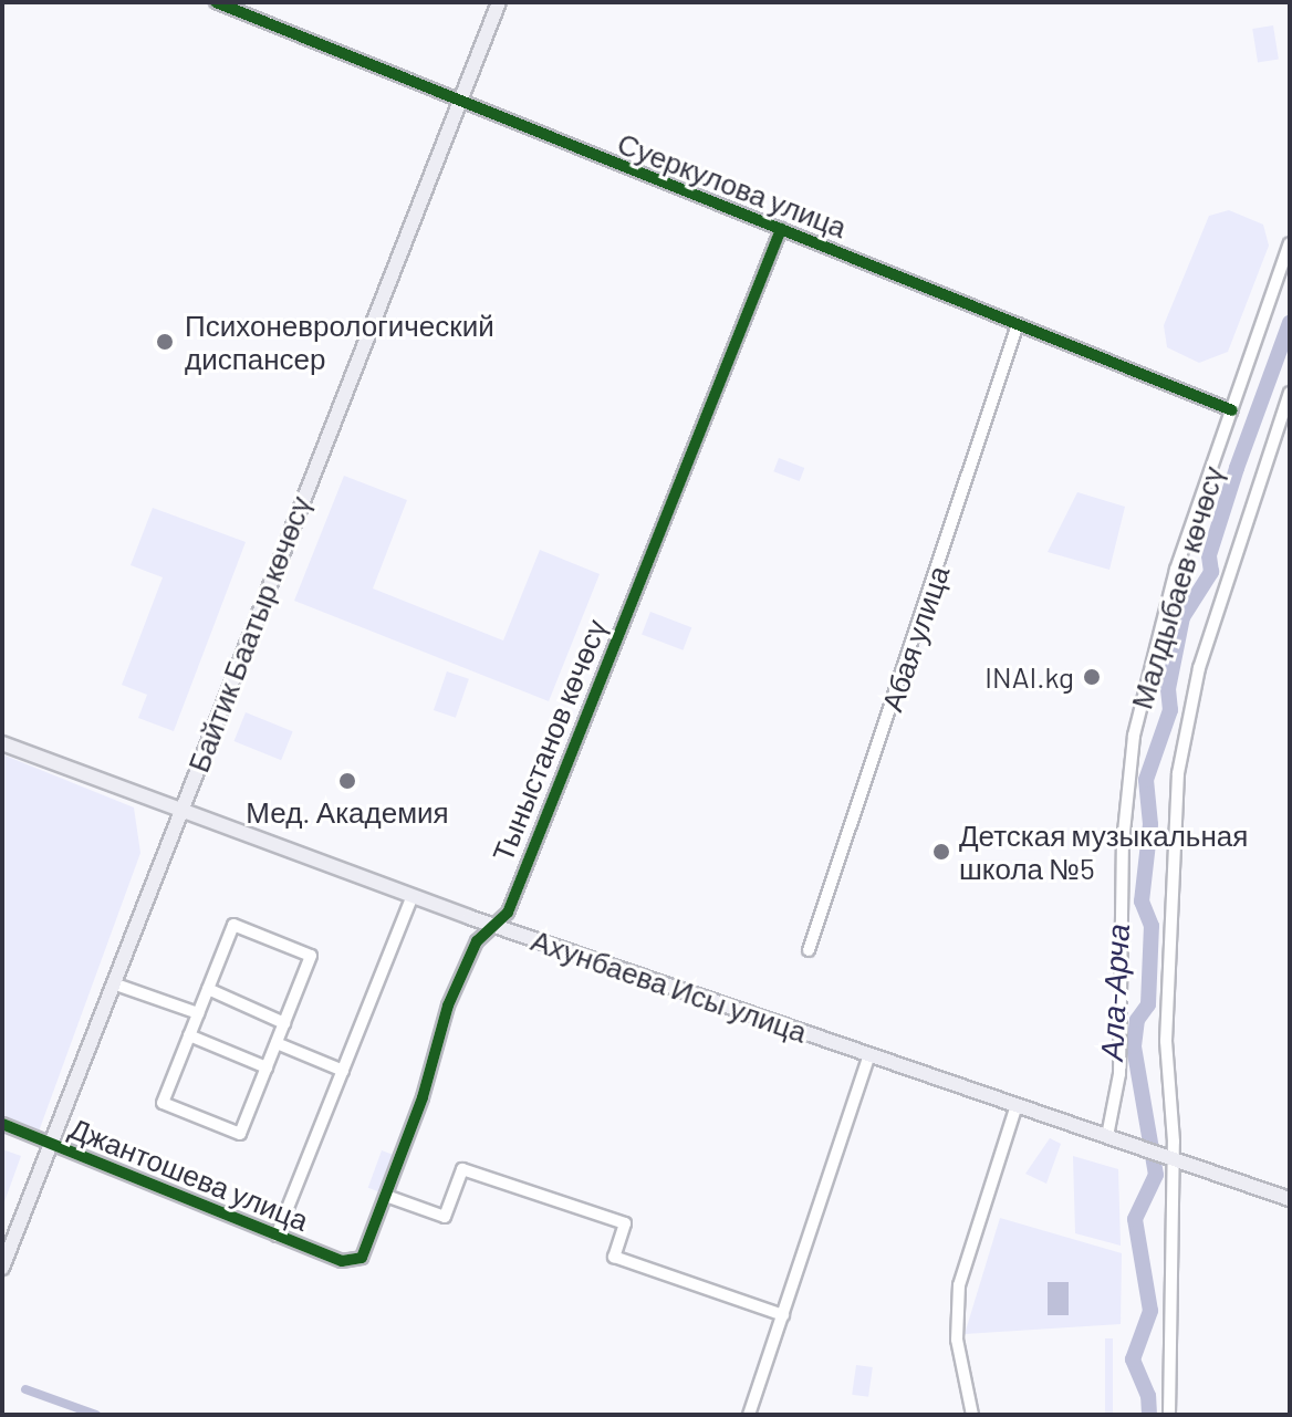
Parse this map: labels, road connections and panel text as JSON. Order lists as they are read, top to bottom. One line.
{"streets":{"main road":["Байтик Баатыр көчөсү","Ахунбаева Исы улица"],"street":["Суеркулова улица","Малдыбаев көчөсү","Абая улица","Тыныстанов көчөсү","Джантошева улица"]},"crossings":[["Суеркулова улица","Малдыбаев көчөсү"],["Суеркулова улица","Байтик Баатыр көчөсү"],["Суеркулова улица","Абая улица"],["Суеркулова улица","Тыныстанов көчөсү"],["Малдыбаев көчөсү","Ахунбаева Исы улица"],["Байтик Баатыр көчөсү","Ахунбаева Исы улица"],["Байтик Баатыр көчөсү","Джантошева улица"],["Тыныстанов көчөсү","Ахунбаева Исы улица"],["Тыныстанов көчөсү","Джантошева улица"]],"water":["Ала-Арча"],"places":["Психоневрологический диспансер","INAI.kg","Мед. Академия","Детская музыкальная школа №5"]}
